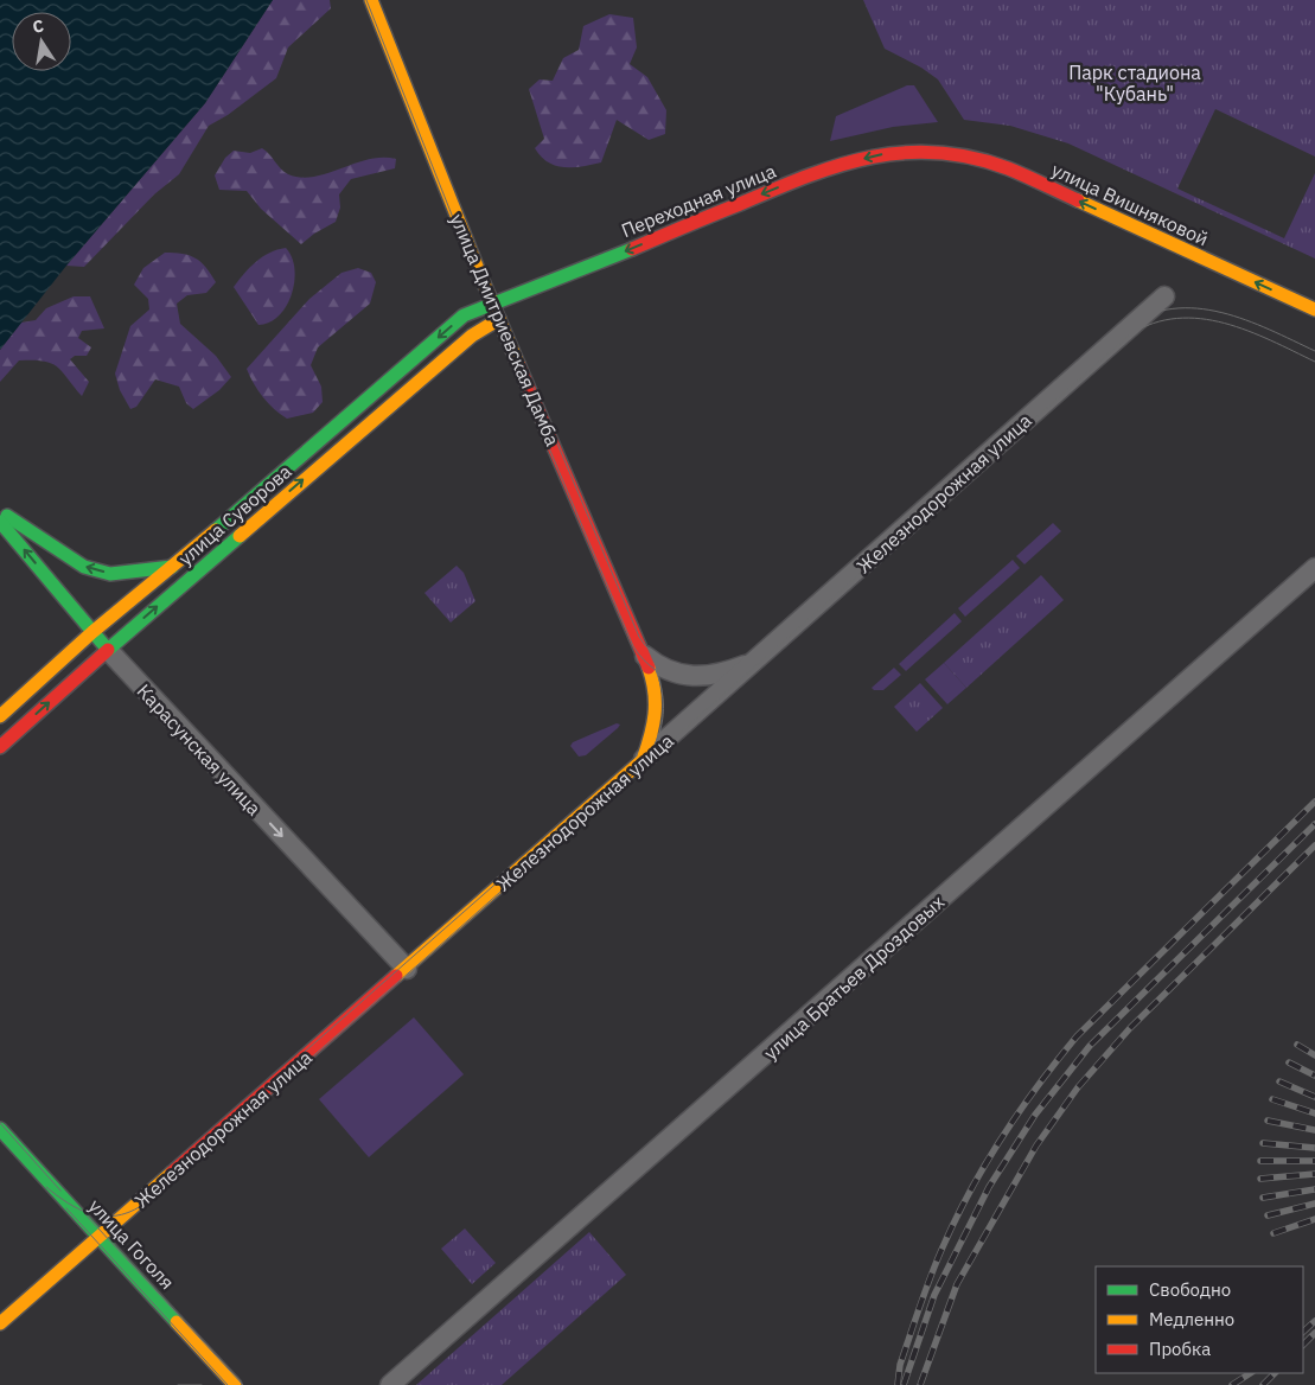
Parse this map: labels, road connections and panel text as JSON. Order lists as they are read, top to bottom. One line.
{"streets":{"street":["Переходная улица","улица Вишняковой","улица Дмитриевская Дамба","Железнодорожная улица","улица Суворова","Карасунская улица","улица Братьев Дроздовых","улица Гоголя"]},"crossings":[["Переходная улица","улица Вишняковой"],["Переходная улица","улица Дмитриевская Дамба"],["Переходная улица","улица Суворова"],["улица Дмитриевская Дамба","Железнодорожная улица"],["улица Дмитриевская Дамба","улица Суворова"],["Железнодорожная улица","Карасунская улица"],["Железнодорожная улица","улица Гоголя"],["улица Суворова","Карасунская улица"]],"one_way":["Переходная улица","улица Вишняковой"],"parks":["Парк стадиона \"Кубань\""],"legend":["Свободно","Медленно","Пробка"],"north":"top"}
